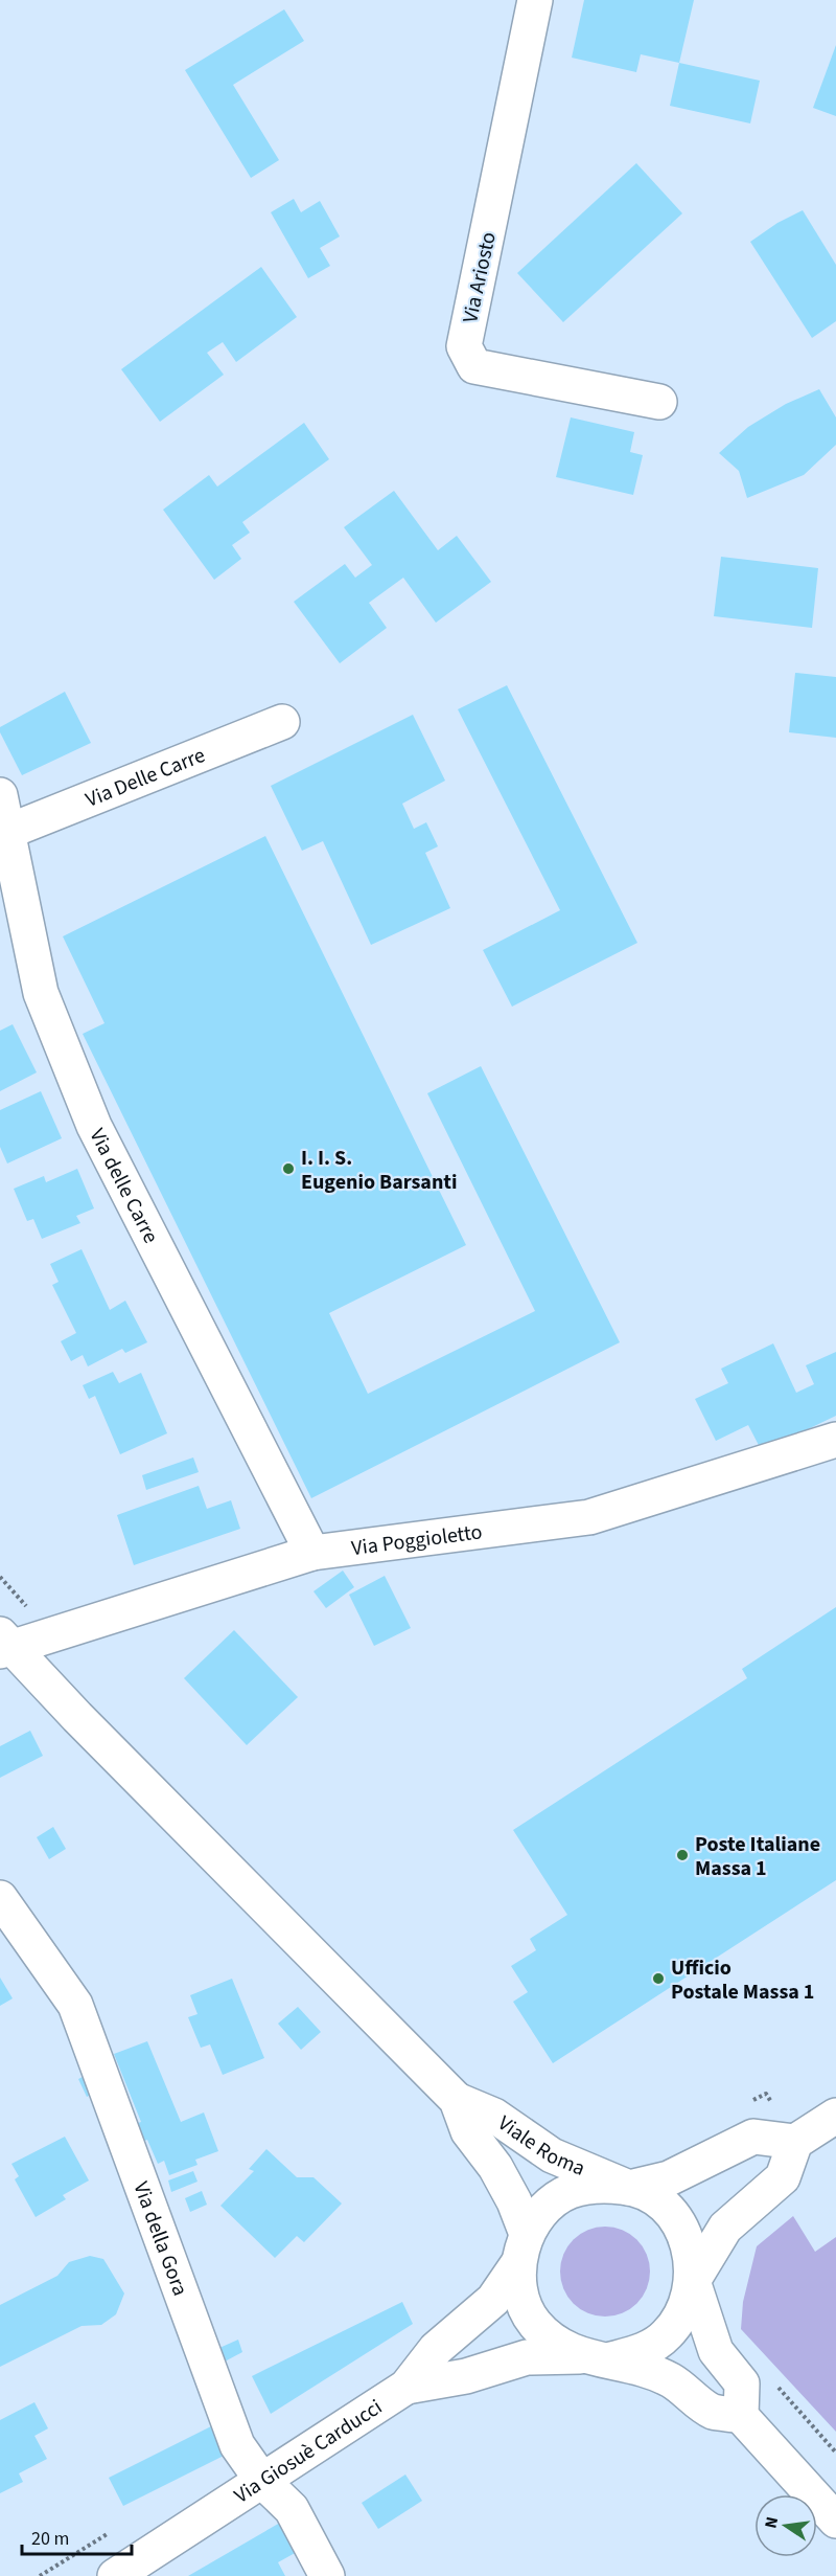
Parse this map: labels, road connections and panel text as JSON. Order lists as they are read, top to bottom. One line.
{"streets":{"street":["Via Ariosto","Via Delle Carre","Via delle Carre","Via Poggioletto","Viale Roma","Via della Gora","Via Giosuè Carducci"]},"crossings":[["Via Delle Carre","Via delle Carre"],["Via delle Carre","Via Poggioletto"],["Viale Roma","Via Giosuè Carducci"],["Via della Gora","Via Giosuè Carducci"]],"places":["I. I. S. Eugenio Barsanti","Poste Italiane Massa 1","Ufficio Postale Massa 1"],"scale_bar":"20 m","north":"left"}
